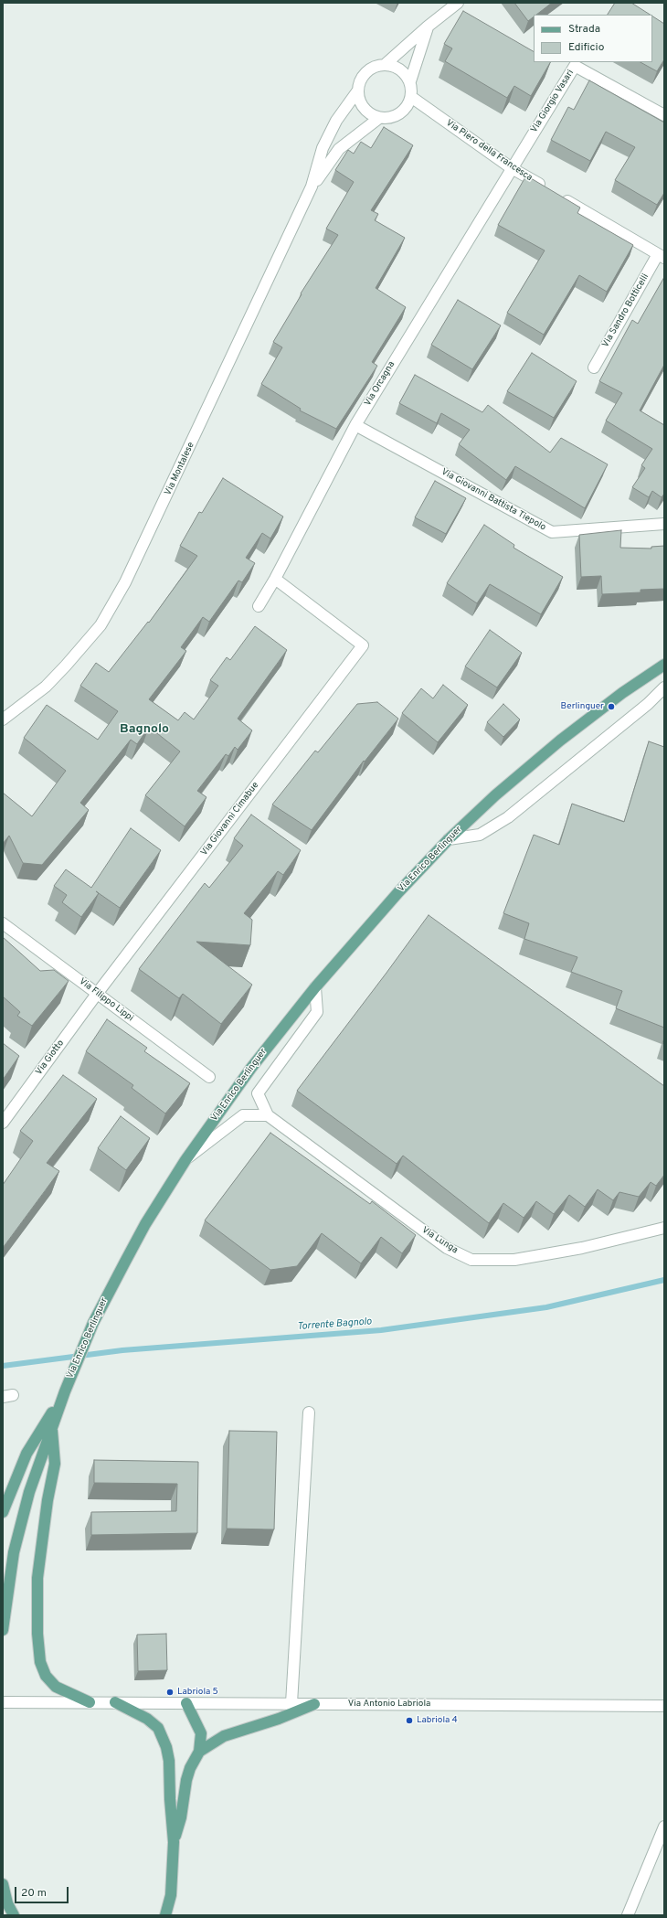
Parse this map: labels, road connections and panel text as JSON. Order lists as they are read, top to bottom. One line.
{"streets":{"main road":["Via Enrico Berlinguer"],"street":["Via Giorgio Vasari","Via Piero della Francesca","Via Sandro Botticelli","Via Orcagna","Via Montalese","Via Giovanni Battista Tiepolo","Via Giovanni Cimabue","Via Filippo Lippi","Via Giotto","Via Lunga","Via Antonio Labriola"]},"crossings":[["Via Giorgio Vasari","Via Piero della Francesca"],["Via Giorgio Vasari","Via Orcagna"],["Via Piero della Francesca","Via Orcagna"],["Via Piero della Francesca","Via Montalese"],["Via Orcagna","Via Giovanni Battista Tiepolo"],["Via Orcagna","Via Giovanni Cimabue"],["Via Giovanni Cimabue","Via Filippo Lippi"],["Via Giovanni Cimabue","Via Giotto"],["Via Filippo Lippi","Via Giotto"]],"districts":["Bagnolo"],"water":["Torrente Bagnolo"],"places":["Berlinguer","Labriola 5","Labriola 4"],"legend":["Strada","Edificio"],"scale_bar":"20 m"}
